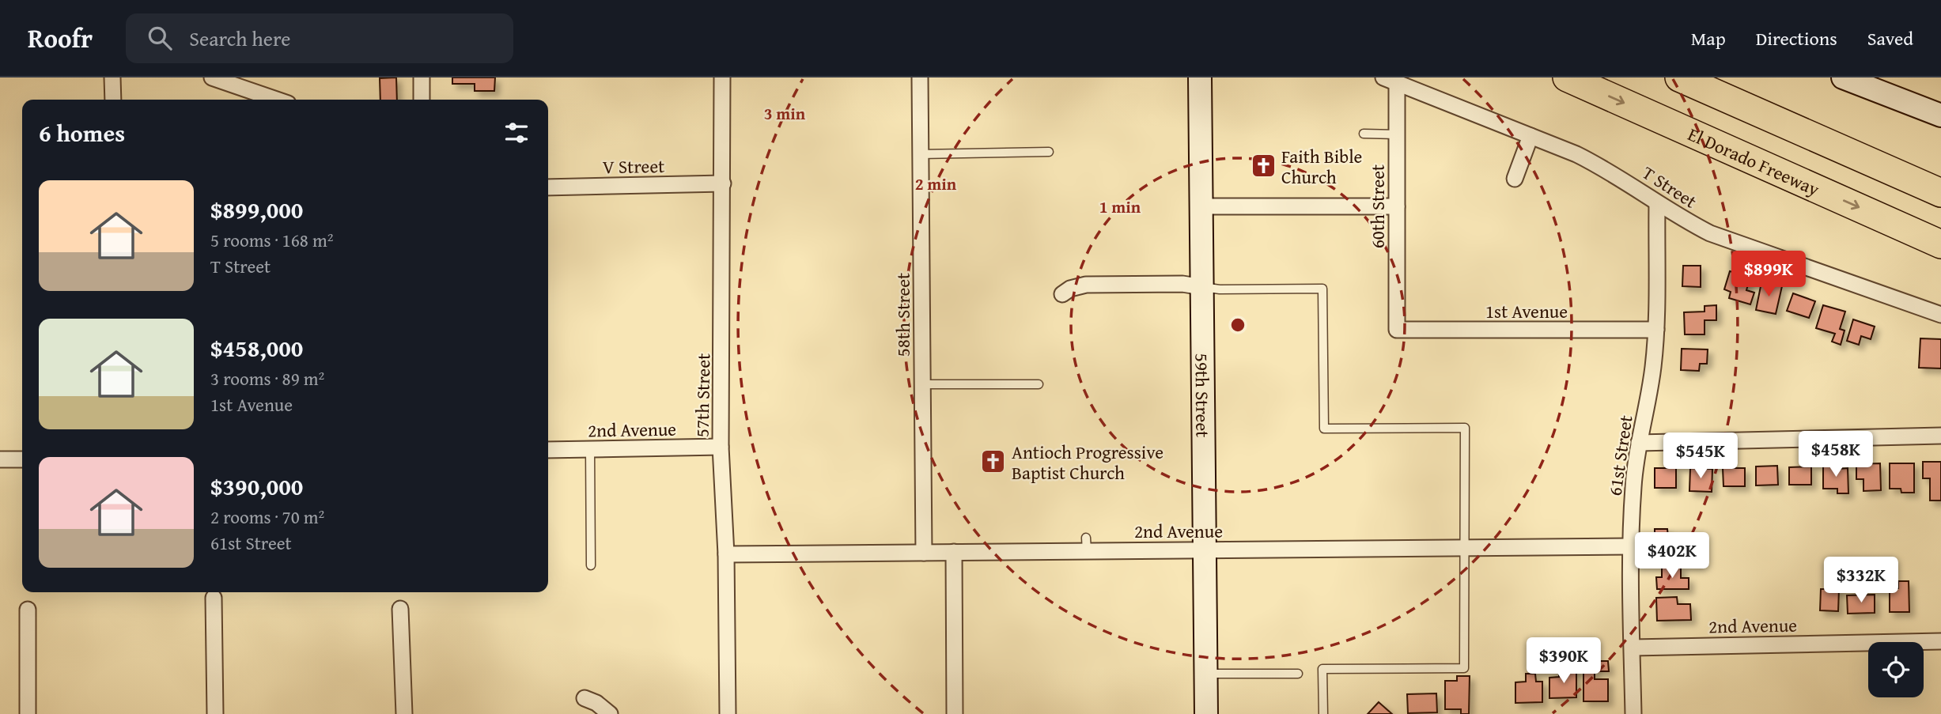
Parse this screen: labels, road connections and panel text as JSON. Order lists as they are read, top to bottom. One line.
{"streets":{"highway":["El Dorado Freeway"],"street":["V Street","T Street","60th Street","1st Avenue","58th Street","57th Street","59th Street","2nd Avenue","61st Street"]},"crossings":[["V Street","57th Street"],["T Street","60th Street"],["T Street","61st Street"],["60th Street","1st Avenue"],["1st Avenue","61st Street"],["58th Street","2nd Avenue"],["57th Street","2nd Avenue"],["59th Street","2nd Avenue"],["2nd Avenue","61st Street"]],"places":{"church":["Faith Bible Church","Antioch Progressive Baptist Church"]},"page":{"header":"Roofr","search":"Search here","nav":["Map","Directions","Saved"],"heading":"6 homes","list":[{"name":"$899,000","note":"5 rooms · 168 m² · T Street"},{"name":"$458,000","note":"3 rooms · 89 m² · 1st Avenue"},{"name":"$390,000","note":"2 rooms · 70 m² · 61st Street"}],"price":["$899K","$458K","$545K","$402K","$332K","$390K"]},"rings":["3 min","2 min","1 min"]}
